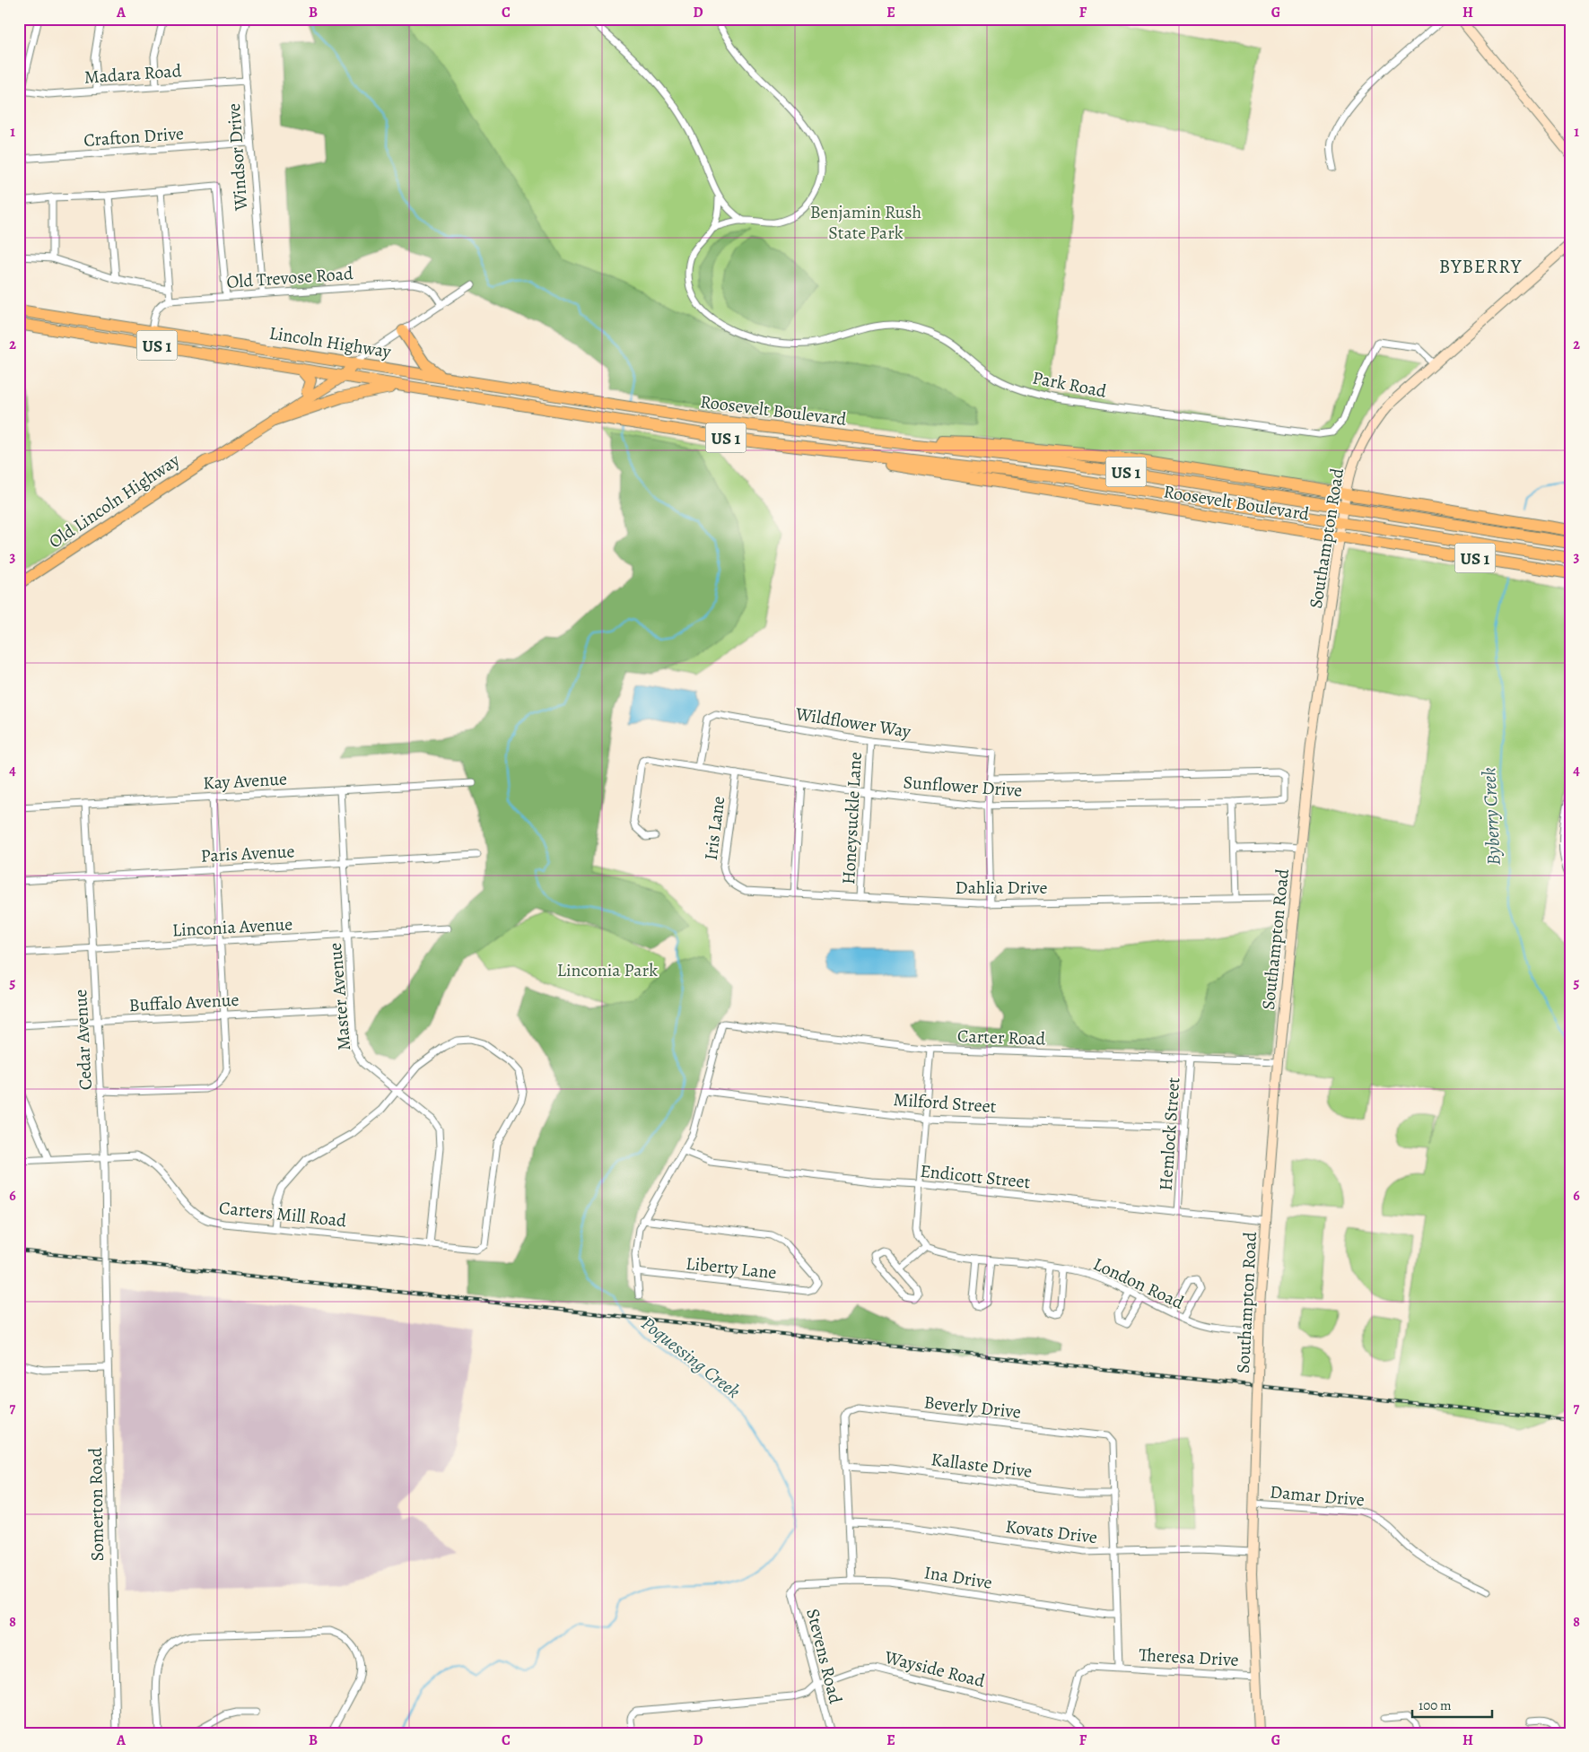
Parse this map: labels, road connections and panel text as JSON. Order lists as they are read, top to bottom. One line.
{"streets":{"highway":["Lincoln Highway","US 1","Roosevelt Boulevard"],"main road":["Old Lincoln Highway"],"street":["Madara Road","Crafton Drive","Windsor Drive","Old Trevose Road","Park Road","Southampton Road","Wildflower Way","Kay Avenue","Sunflower Drive","Honeysuckle Lane","Iris Lane","Paris Avenue","Dahlia Drive","Linconia Avenue","Master Avenue","Buffalo Avenue","Carter Road","Cedar Avenue","Milford Street","Hemlock Street","Endicott Street","Carters Mill Road","Liberty Lane","London Road","Beverly Drive","Kallaste Drive","Damar Drive","Somerton Road","Kovats Drive","Ina Drive","Stevens Road","Theresa Drive","Wayside Road"]},"crossings":[["Madara Road","Windsor Drive"],["Crafton Drive","Windsor Drive"],["Windsor Drive","Old Trevose Road"],["Old Trevose Road","Old Lincoln Highway"],["Lincoln Highway","Roosevelt Boulevard"],["Lincoln Highway","Old Lincoln Highway"],["Park Road","Southampton Road"],["Roosevelt Boulevard","Southampton Road"],["Southampton Road","Carter Road"],["Southampton Road","Endicott Street"],["Southampton Road","London Road"],["Southampton Road","Damar Drive"],["Southampton Road","Kovats Drive"],["Southampton Road","Theresa Drive"],["Wildflower Way","Sunflower Drive"],["Wildflower Way","Honeysuckle Lane"],["Kay Avenue","Master Avenue"],["Kay Avenue","Cedar Avenue"],["Sunflower Drive","Honeysuckle Lane"],["Sunflower Drive","Iris Lane"],["Honeysuckle Lane","Dahlia Drive"],["Iris Lane","Dahlia Drive"],["Paris Avenue","Master Avenue"],["Paris Avenue","Cedar Avenue"],["Linconia Avenue","Master Avenue"],["Linconia Avenue","Cedar Avenue"],["Master Avenue","Buffalo Avenue"],["Master Avenue","Carters Mill Road"],["Buffalo Avenue","Cedar Avenue"],["Carter Road","Milford Street"],["Carter Road","Hemlock Street"],["Cedar Avenue","Carters Mill Road"],["Cedar Avenue","Somerton Road"],["Milford Street","Hemlock Street"],["Hemlock Street","Endicott Street"],["Beverly Drive","Kallaste Drive"],["Beverly Drive","Kovats Drive"],["Beverly Drive","Ina Drive"],["Beverly Drive","Theresa Drive"],["Ina Drive","Stevens Road"],["Stevens Road","Wayside Road"],["Theresa Drive","Wayside Road"]],"districts":["BYBERRY"],"water":["Byberry Creek","Poquessing Creek"],"parks":["Benjamin Rush State Park","Linconia Park"],"scale_bar":"100 m","grid":{"columns":["A","B","C","D","E","F","G","H"],"rows":["1","2","3","4","5","6","7","8"]}}
